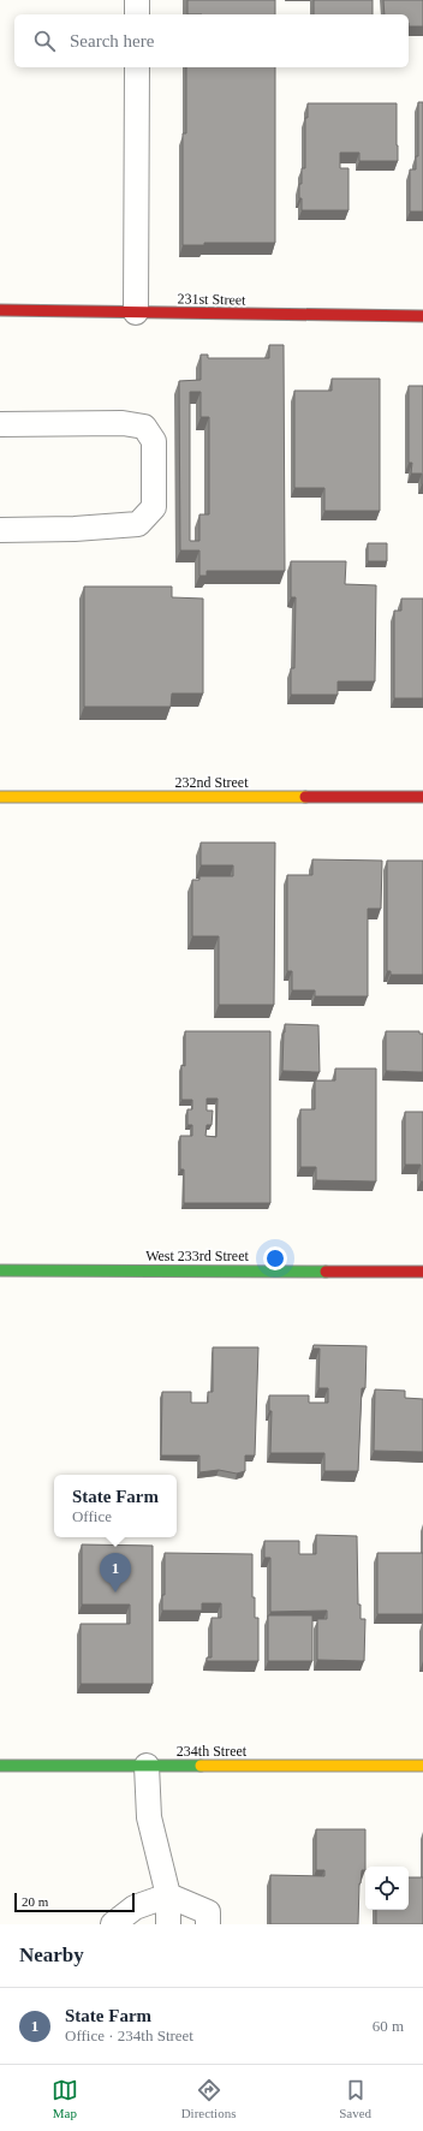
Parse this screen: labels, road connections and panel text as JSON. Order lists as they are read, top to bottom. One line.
{"streets":{"street":["231st Street","232nd Street","West 233rd Street","234th Street"]},"scale_bar":"20 m","page":{"search":"Search here","popup":["State Farm","Office"],"pins":"1","scale":"20 m","heading":"Nearby","list":[{"mark":"1","name":"State Farm","note":"Office · 234th Street","value":"60 m"}],"nav":["Map","Directions","Saved"]}}
